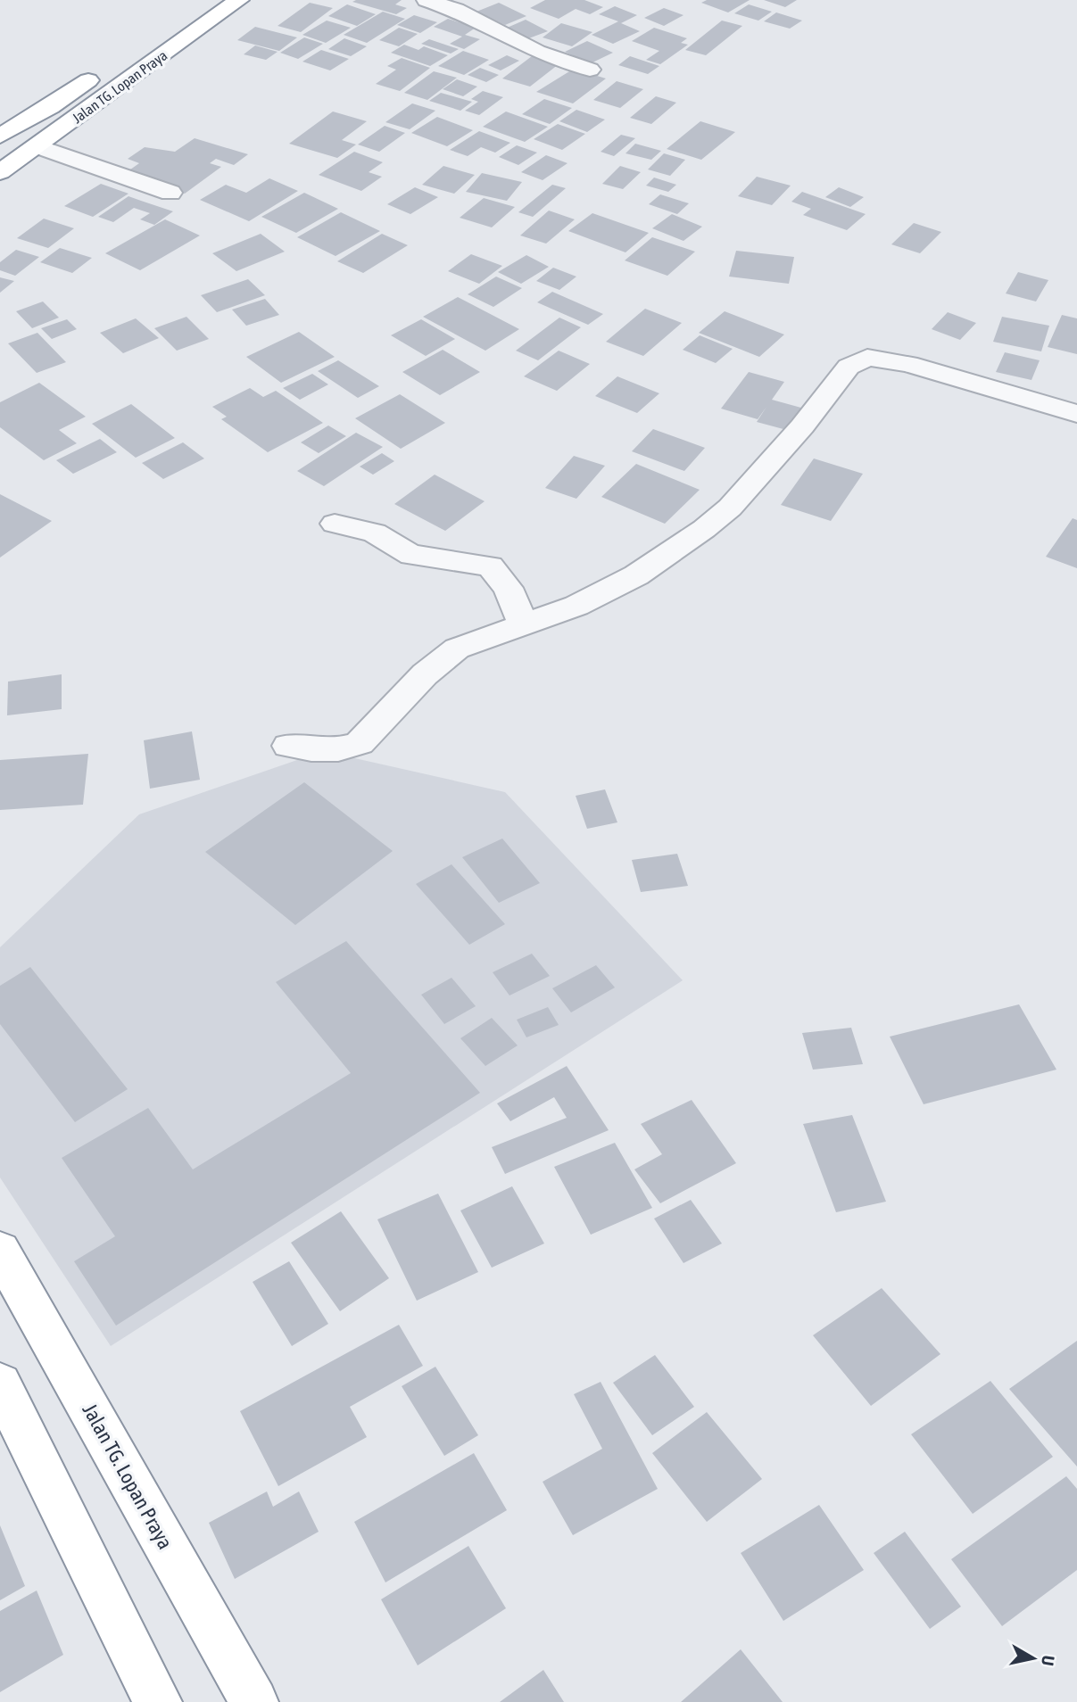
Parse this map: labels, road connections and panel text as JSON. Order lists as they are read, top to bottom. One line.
{"streets":{"highway":["Jalan TG. Lopan Praya"]},"north":"right"}
